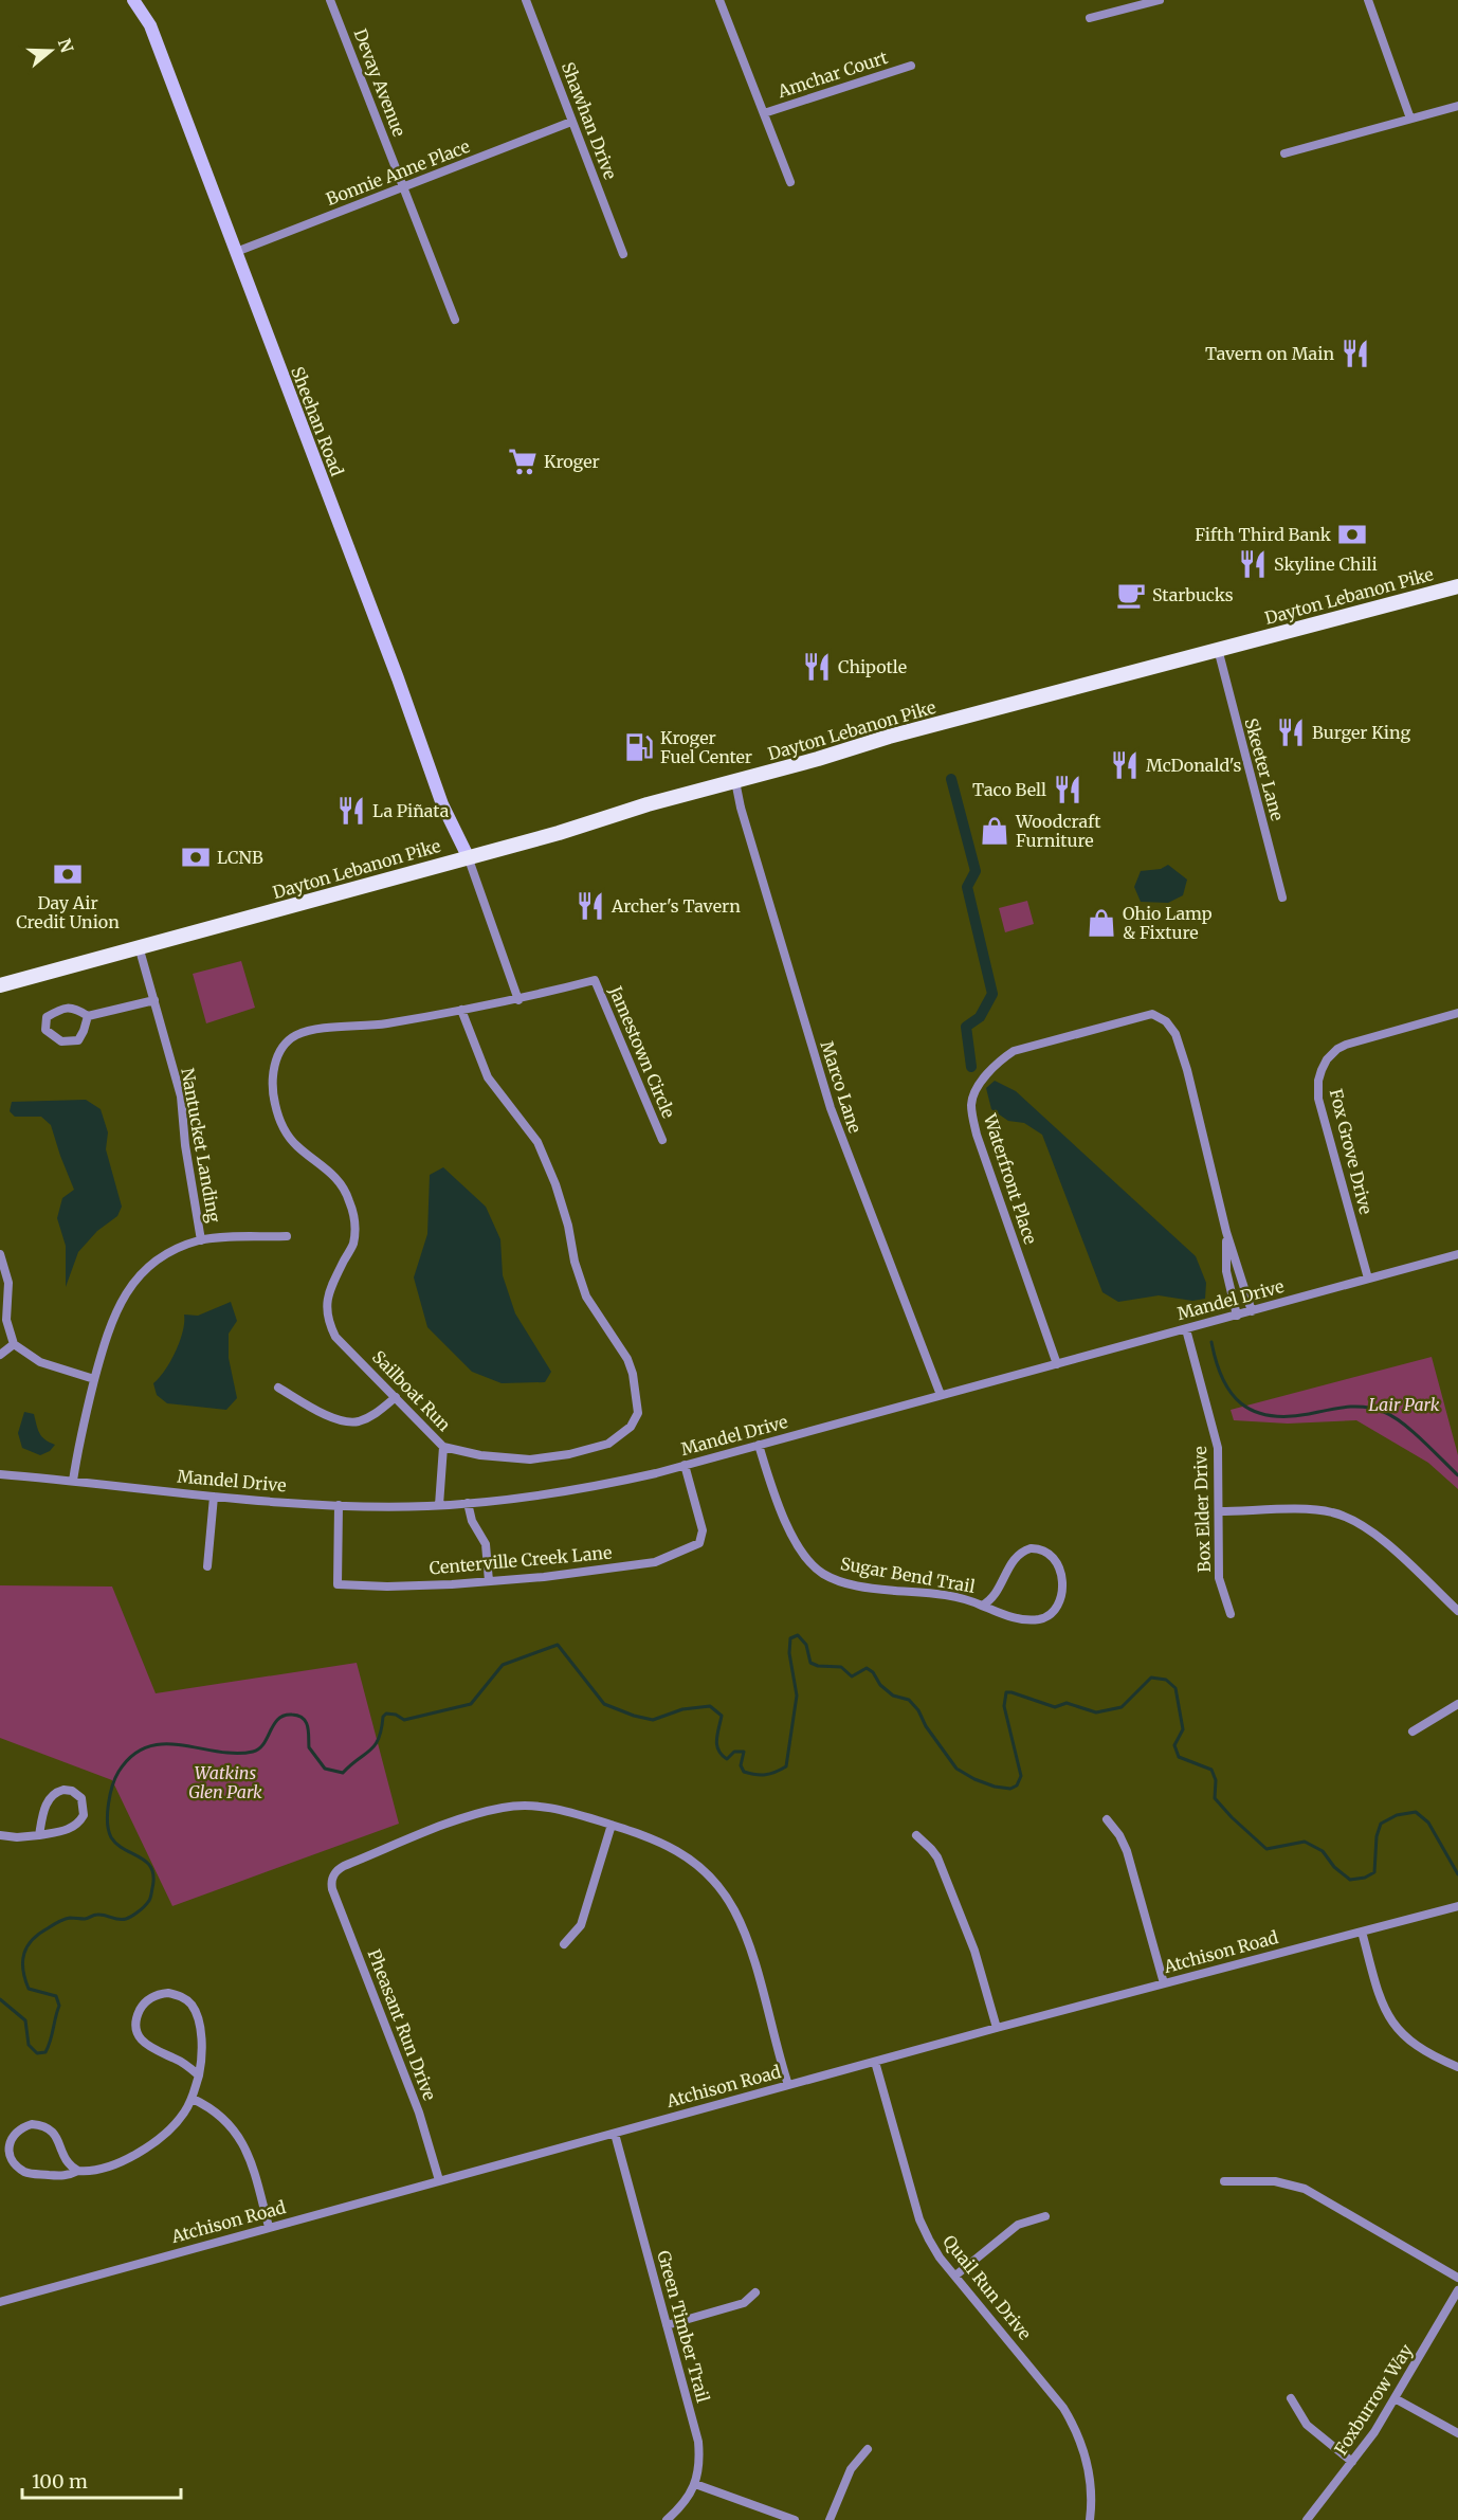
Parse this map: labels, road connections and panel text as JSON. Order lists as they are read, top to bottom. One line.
{"streets":{"main road":["Dayton Lebanon Pike"],"street":["Amchar Court","Devay Avenue","Shawhan Drive","Bonnie Anne Place","Sheehan Road","Skeeter Lane","Jamestown Circle","Marco Lane","Nantucket Landing","Fox Grove Drive","Waterfront Place","Mandel Drive","Sailboat Run","Box Elder Drive","Centerville Creek Lane","Sugar Bend Trail","Atchison Road","Pheasant Run Drive","Quail Run Drive","Green Timber Trail","Foxburrow Way"]},"crossings":[["Devay Avenue","Bonnie Anne Place"],["Shawhan Drive","Bonnie Anne Place"],["Bonnie Anne Place","Sheehan Road"],["Sheehan Road","Dayton Lebanon Pike"],["Dayton Lebanon Pike","Skeeter Lane"],["Dayton Lebanon Pike","Marco Lane"],["Dayton Lebanon Pike","Nantucket Landing"],["Jamestown Circle","Sailboat Run"],["Marco Lane","Mandel Drive"],["Fox Grove Drive","Mandel Drive"],["Waterfront Place","Mandel Drive"],["Mandel Drive","Box Elder Drive"],["Mandel Drive","Centerville Creek Lane"],["Mandel Drive","Sugar Bend Trail"],["Atchison Road","Pheasant Run Drive"],["Atchison Road","Quail Run Drive"],["Atchison Road","Green Timber Trail"]],"parks":["Lair Park","Watkins Glen Park"],"places":{"restaurant":["Tavern on Main","Skyline Chili","Chipotle","Burger King","McDonald's","Taco Bell","La Piñata","Archer's Tavern"],"supermarket":["Kroger"],"bank":["Fifth Third Bank","LCNB","Day Air Credit Union"],"cafe":["Starbucks"],"fuel station":["Kroger Fuel Center"],"shop":["Woodcraft Furniture","Ohio Lamp & Fixture"]},"scale_bar":"100 m","north":"right"}
